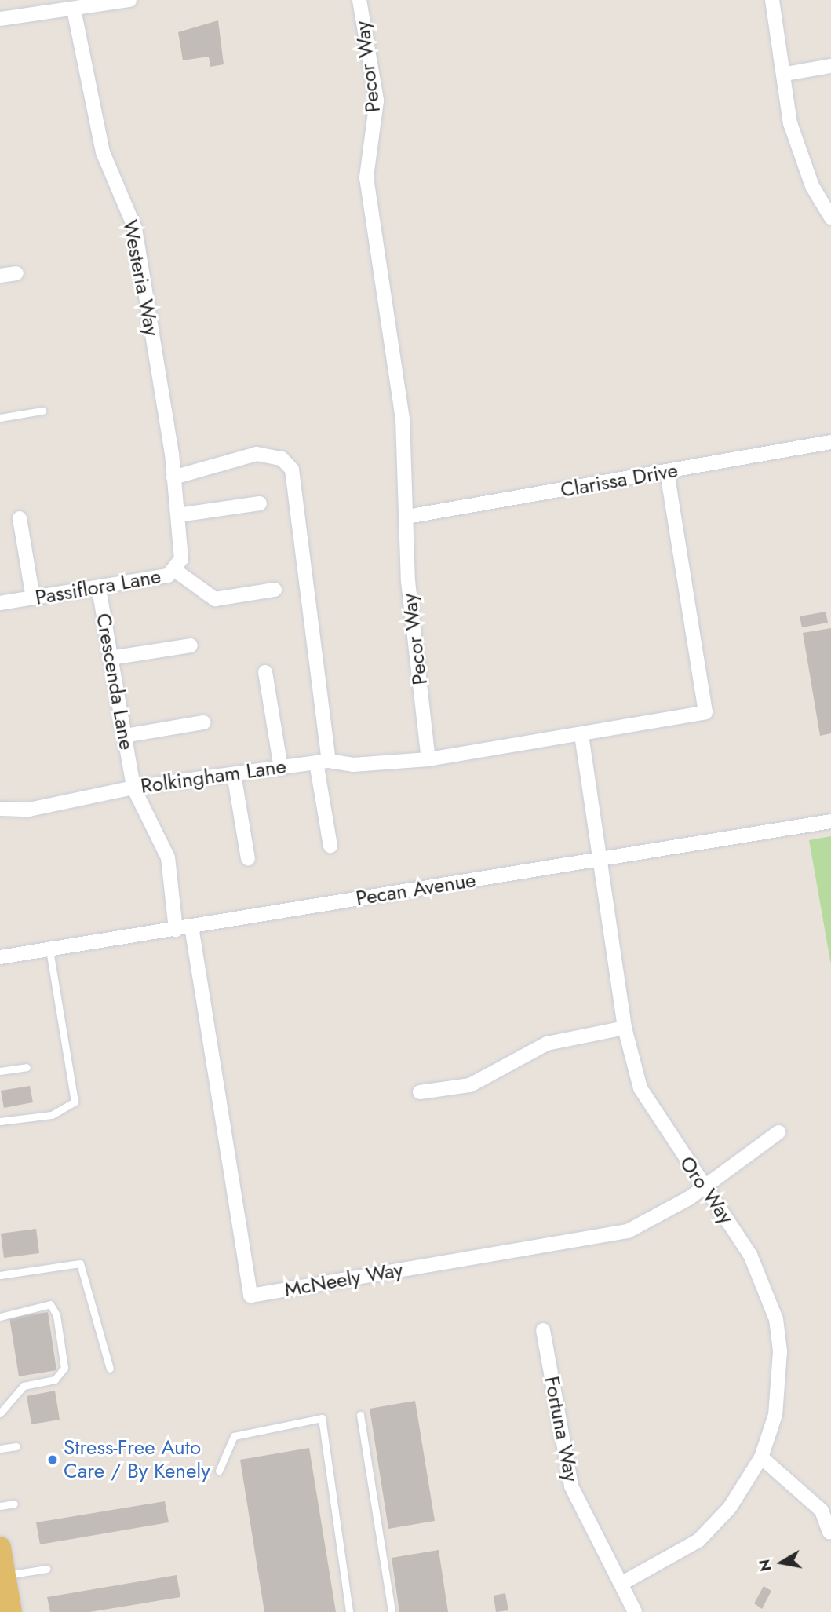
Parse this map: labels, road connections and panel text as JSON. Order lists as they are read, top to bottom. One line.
{"streets":{"street":["Pecor Way","Westeria Way","Clarissa Drive","Passiflora Lane","Crescenda Lane","Rolkingham Lane","Pecan Avenue","Oro Way","McNeely Way","Fortuna Way"]},"crossings":[["Pecor Way","Clarissa Drive"],["Pecor Way","Rolkingham Lane"],["Westeria Way","Passiflora Lane"],["Passiflora Lane","Crescenda Lane"],["Crescenda Lane","Rolkingham Lane"],["Crescenda Lane","Pecan Avenue"],["Pecan Avenue","Oro Way"],["Pecan Avenue","McNeely Way"],["Oro Way","McNeely Way"],["Oro Way","Fortuna Way"]],"places":["Stress-Free Auto Care / By Kenely"],"north":"left"}
